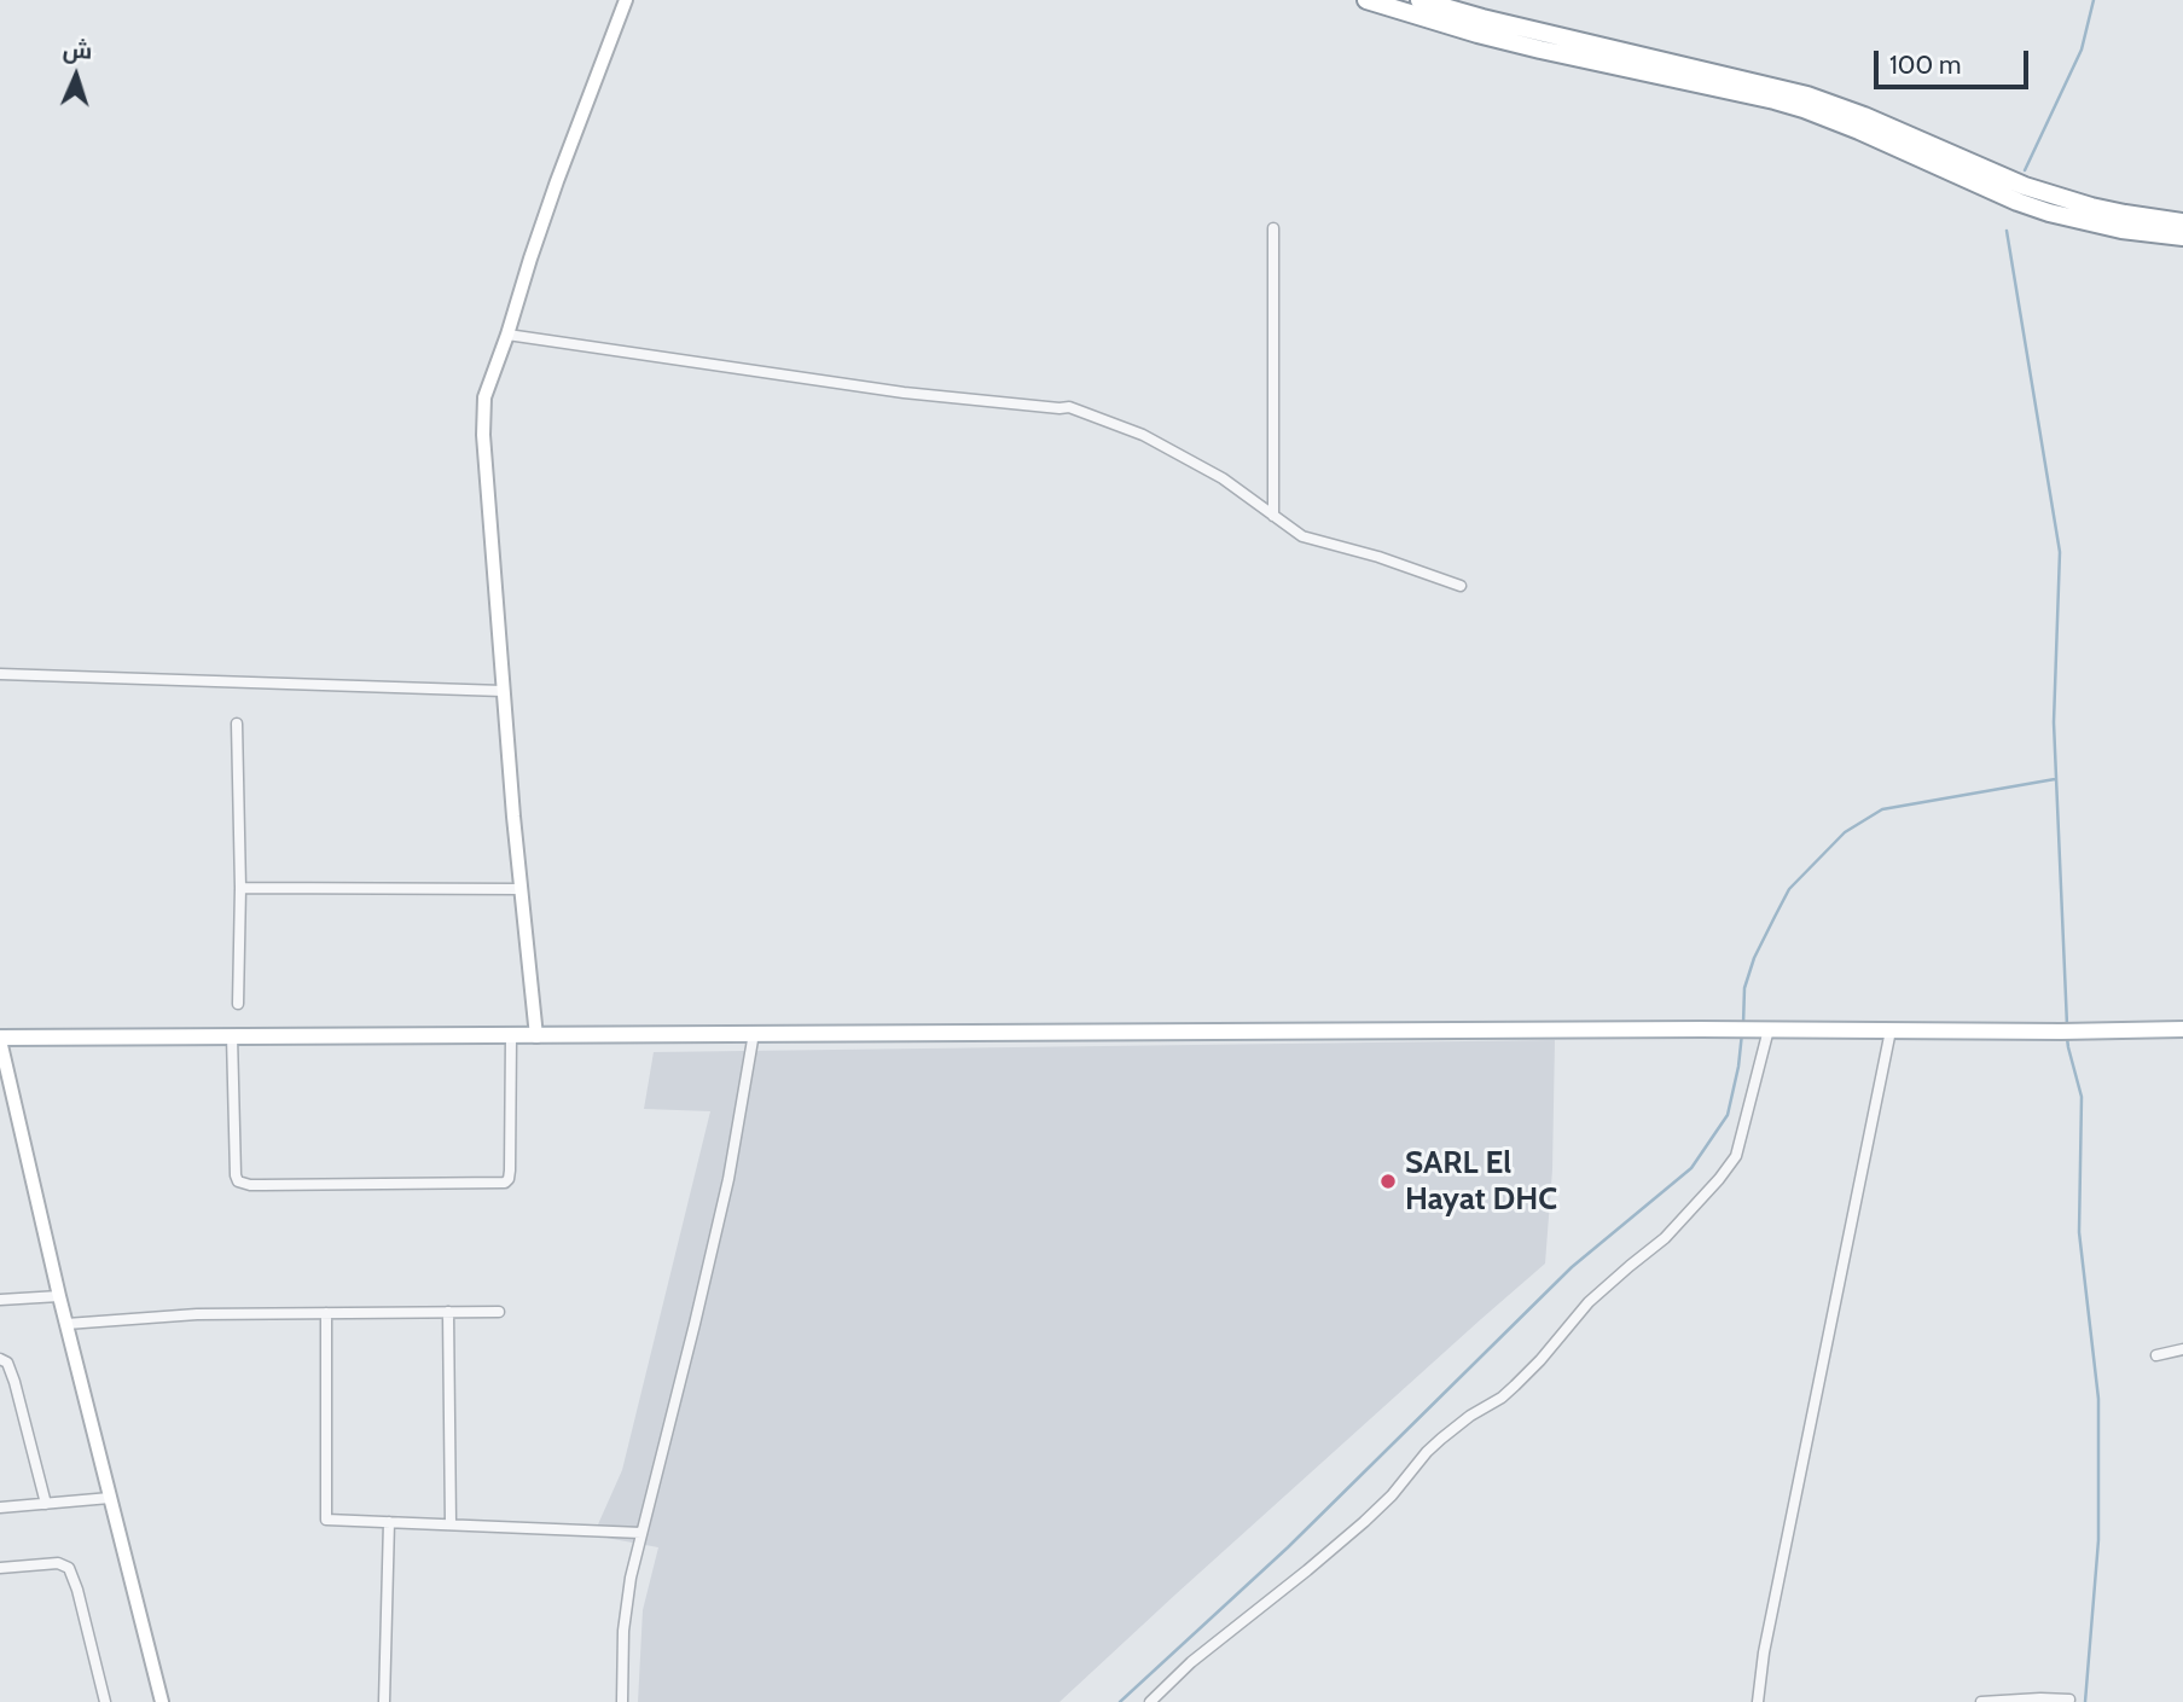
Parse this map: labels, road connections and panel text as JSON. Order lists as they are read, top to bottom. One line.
{"places":["SARL El Hayat DHC"],"scale_bar":"100 m","north":"top"}
